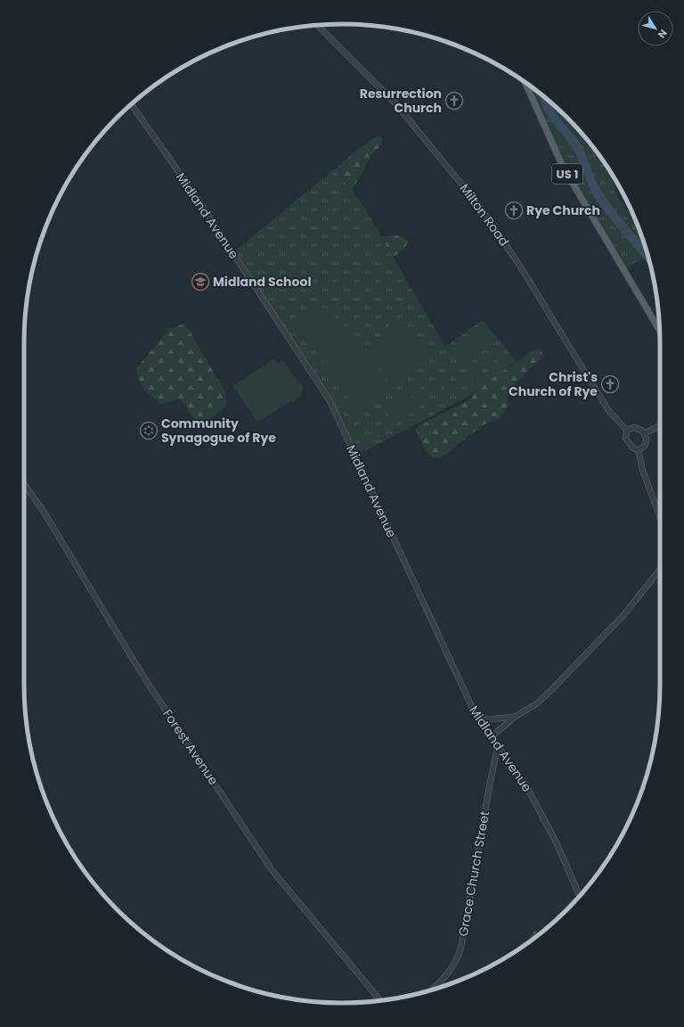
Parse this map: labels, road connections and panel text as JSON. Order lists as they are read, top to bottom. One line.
{"streets":{"main road":["US 1"],"street":["Milton Road","Midland Avenue","Forest Avenue","Grace Church Street"]},"crossings":[["Midland Avenue","Grace Church Street"]],"places":{"church":["Resurrection Church","Rye Church","Christ's Church of Rye"],"school or university":["Midland School"],"synagogue":["Community Synagogue of Rye"]},"north":"bottom right"}
